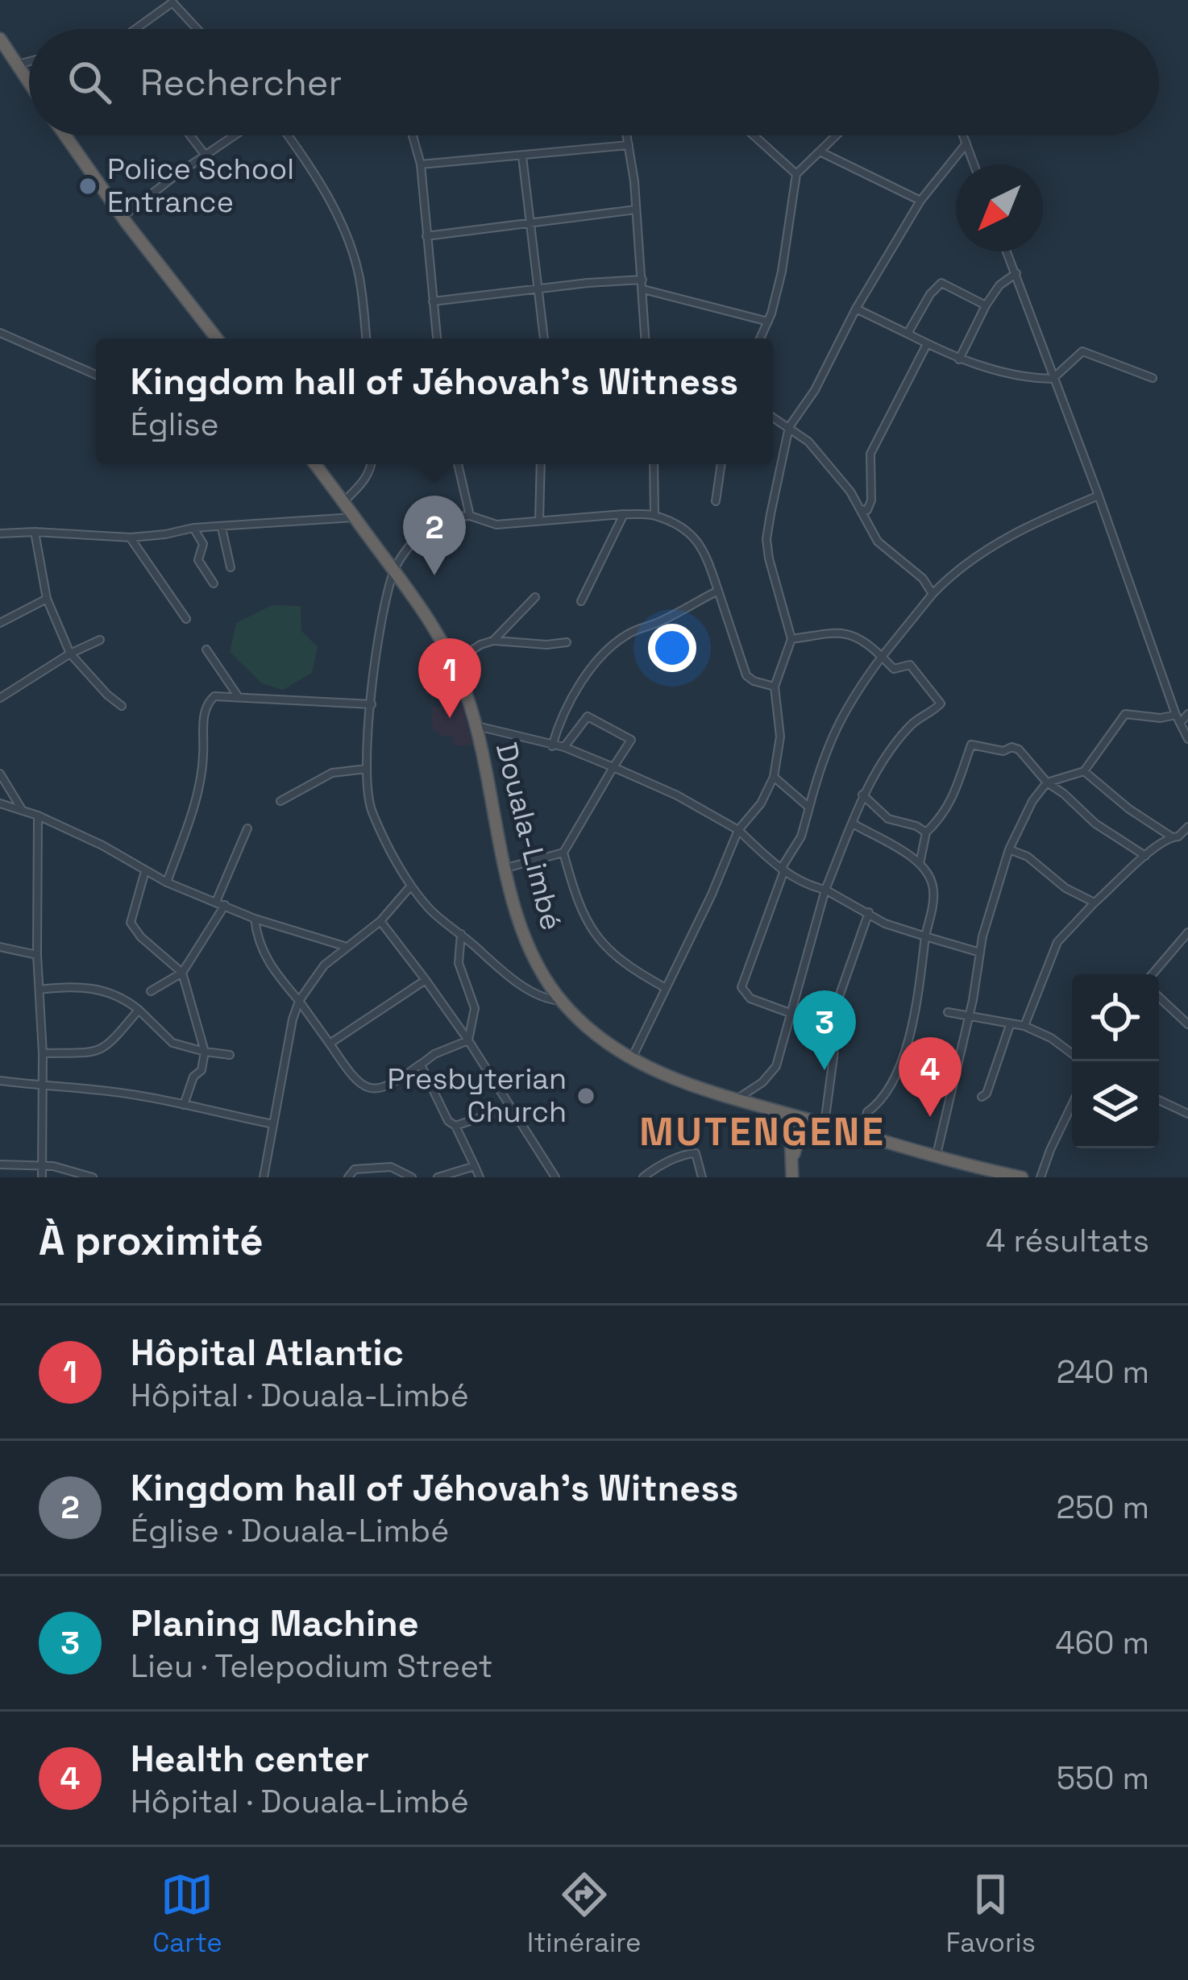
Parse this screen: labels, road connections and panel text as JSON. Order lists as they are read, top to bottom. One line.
{"streets":{"highway":["Douala-Limbé"]},"districts":["MUTENGENE"],"places":["Police School Entrance","Presbyterian Church"],"north":"bottom left","page":{"search":"Rechercher","popup":["Kingdom hall of Jéhovah's Witness","Église"],"pins":["2","1","3","4"],"heading":["À proximité","4 résultats"],"list":[{"mark":"1","name":"Hôpital Atlantic","note":"Hôpital · Douala-Limbé","value":"240 m"},{"mark":"2","name":"Kingdom hall of Jéhovah's Witness","note":"Église · Douala-Limbé","value":"250 m"},{"mark":"3","name":"Planing Machine","note":"Lieu · Telepodium Street","value":"460 m"},{"mark":"4","name":"Health center","note":"Hôpital · Douala-Limbé","value":"550 m"}],"nav":["Carte","Itinéraire","Favoris"]}}
